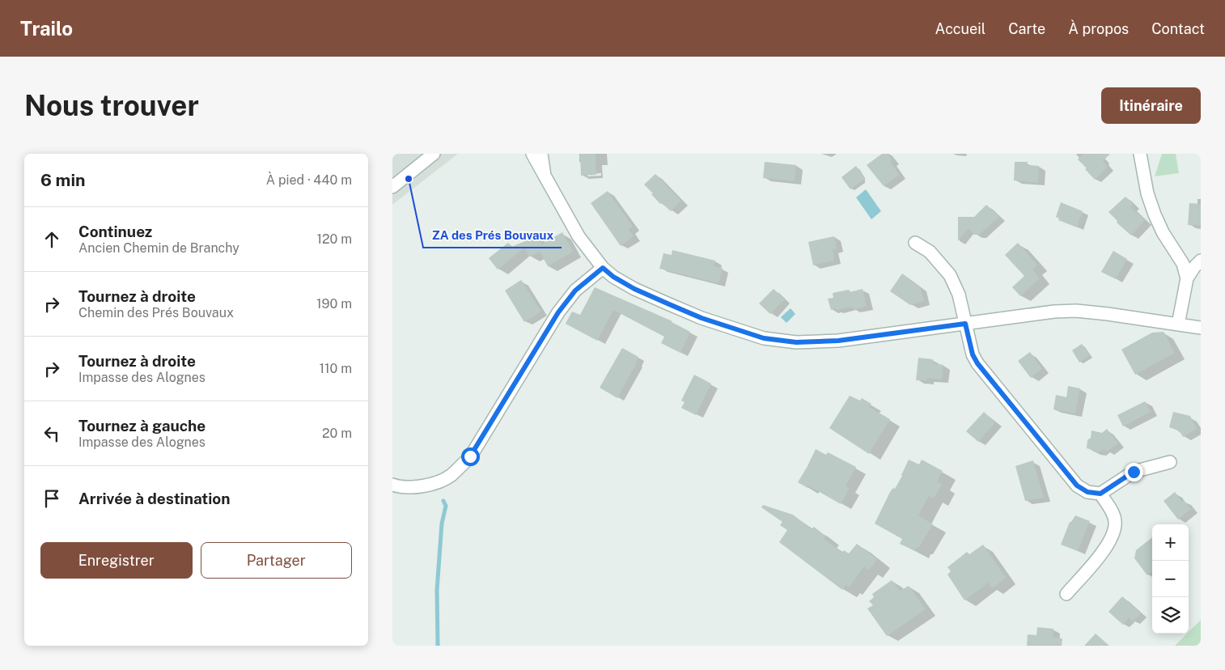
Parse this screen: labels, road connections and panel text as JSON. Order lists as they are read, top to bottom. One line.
{"places":["ZA des Prés Bouvaux"],"page":{"header":"Trailo","nav":["Accueil","Carte","À propos","Contact"],"buttons":["Itinéraire",["Enregistrer","Partager"]],"title":"Nous trouver","heading":["6 min","À pied · 440 m"],"list":[["Continuez","Ancien Chemin de Branchy","120 m"],["Tournez à droite","Chemin des Prés Bouvaux","190 m"],["Tournez à droite","Impasse des Alognes","110 m"],["Tournez à gauche","Impasse des Alognes","20 m"],"Arrivée à destination"],"map_buttons":["+","−"]}}
